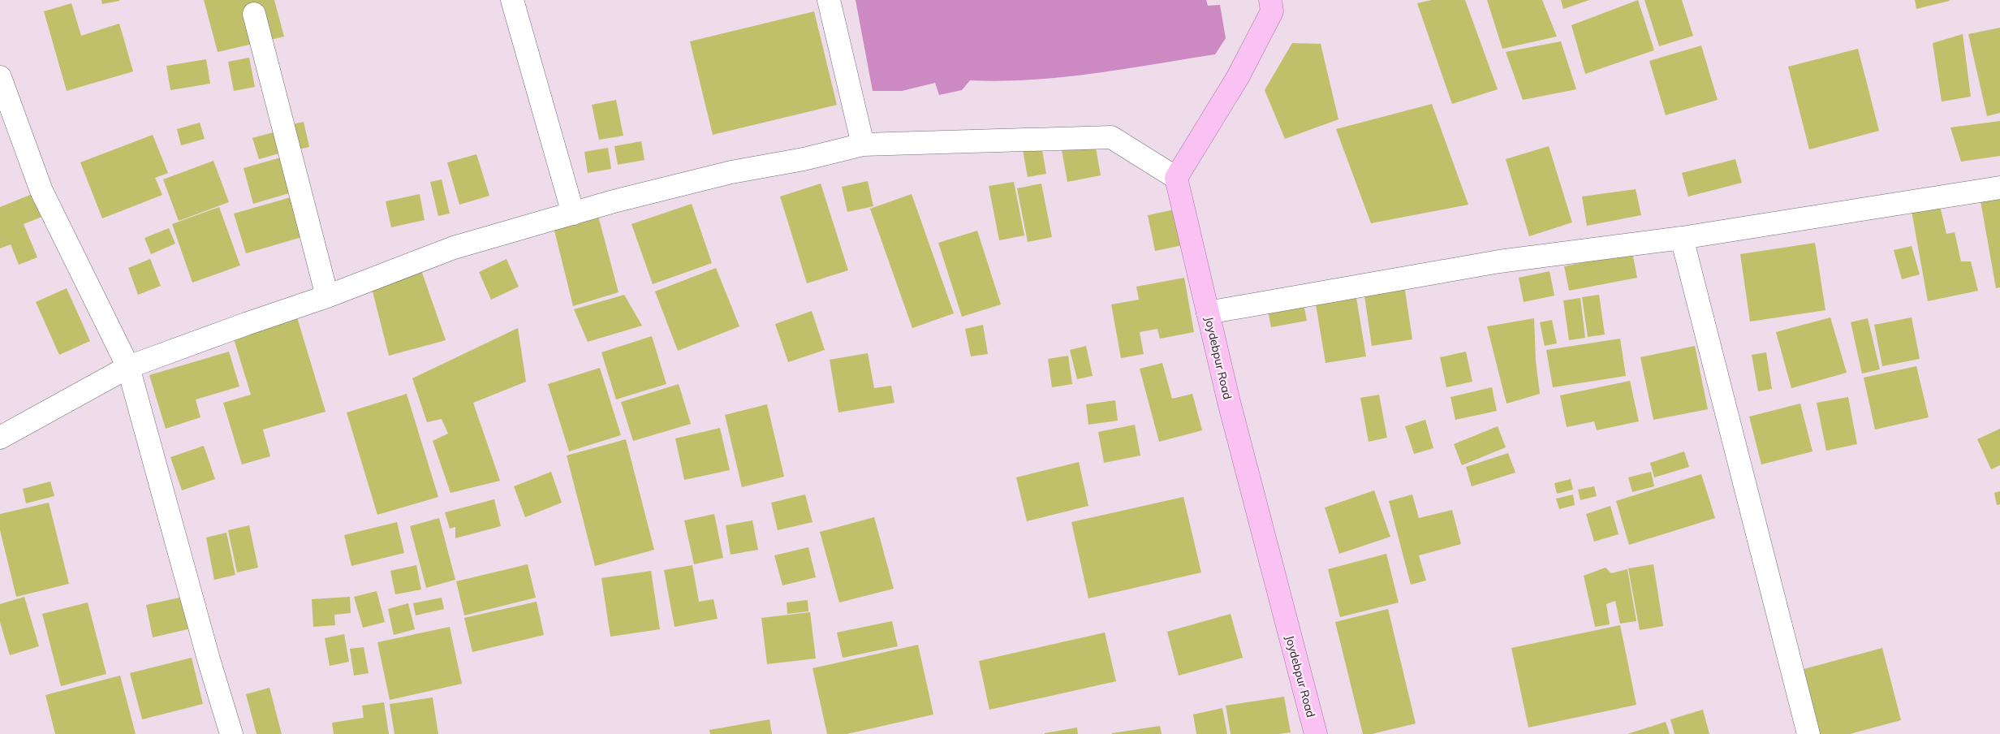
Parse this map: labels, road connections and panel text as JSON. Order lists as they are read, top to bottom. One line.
{"streets":{"main road":["Joydebpur Road"]}}
